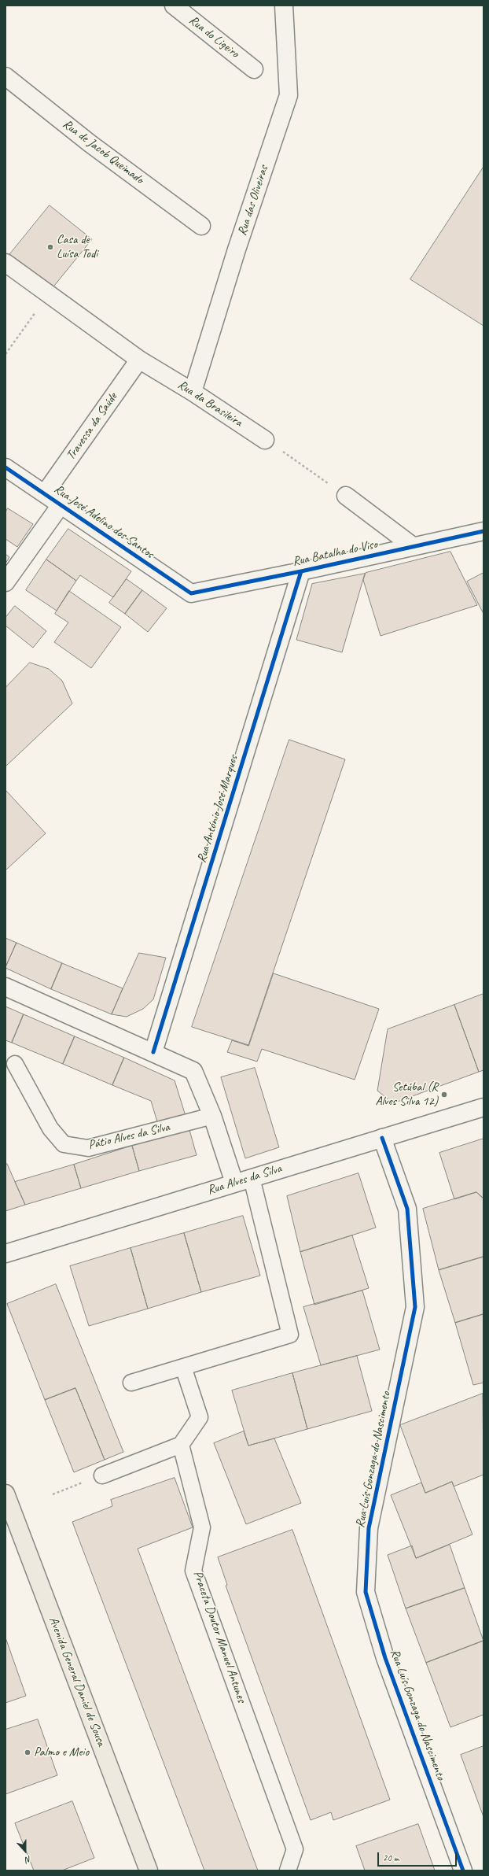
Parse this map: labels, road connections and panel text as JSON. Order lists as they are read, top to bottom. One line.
{"streets":{"main road":["Avenida General Daniel de Sousa"],"street":["Rua do Ligeiro","Rua de Jacob Queimado","Rua das Oliveiras","Rua da Brasileira","Travessa da Saúde","Rua José Adelino dos Santos","Rua Batalha do Viso","Rua António José Marques","Rua Alves da Silva","Rua Luís Gonzaga do Nascimento"],"lane":["Pátio Alves da Silva","Praceta Doutor Manuel Antunes"]},"crossings":[["Rua das Oliveiras","Rua da Brasileira"],["Rua da Brasileira","Travessa da Saúde"],["Travessa da Saúde","Rua José Adelino dos Santos"],["Rua José Adelino dos Santos","Rua Batalha do Viso"],["Rua Batalha do Viso","Rua António José Marques"],["Rua Alves da Silva","Rua Luís Gonzaga do Nascimento"]],"places":["Casa de Luísa Todi","Setúbal (R Alves Silva 12)","Palmo e Meio"],"scale_bar":"20 m","north":"bottom"}
